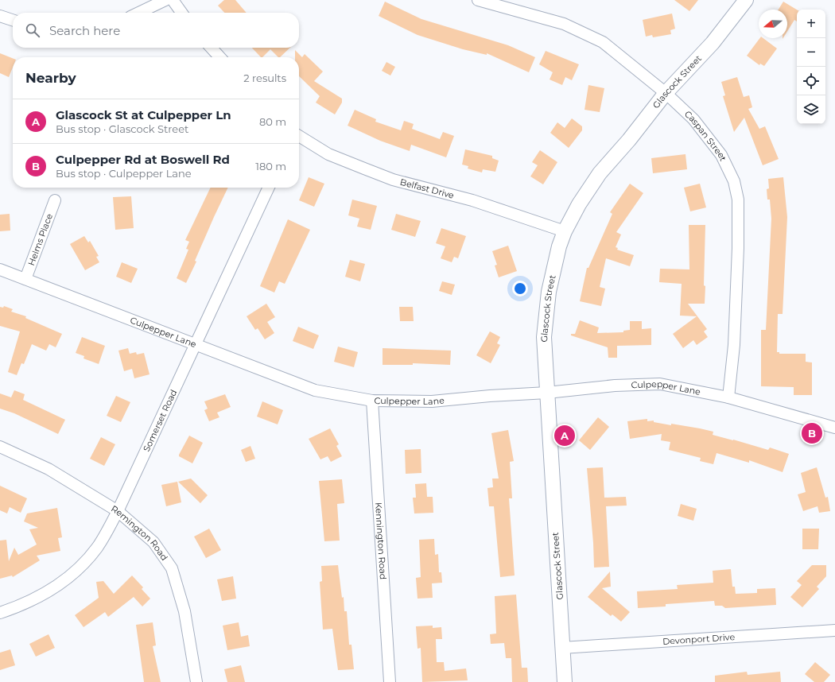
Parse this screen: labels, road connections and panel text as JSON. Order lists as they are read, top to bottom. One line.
{"streets":{"street":["Glascock Street","Caspan Street","Belfast Drive","Helms Place","Culpepper Lane","Somerset Road","Remington Road","Kennington Road","Devonport Drive"]},"crossings":[["Glascock Street","Caspan Street"],["Glascock Street","Belfast Drive"],["Glascock Street","Culpepper Lane"],["Glascock Street","Devonport Drive"],["Caspan Street","Culpepper Lane"],["Helms Place","Culpepper Lane"],["Culpepper Lane","Somerset Road"],["Culpepper Lane","Kennington Road"],["Somerset Road","Remington Road"]],"north":"left","page":{"map_buttons":["+","−"],"search":"Search here","heading":["Nearby","2 results"],"list":[{"mark":"A","name":"Glascock St at Culpepper Ln","note":"Bus stop · Glascock Street","value":"80 m"},{"mark":"B","name":"Culpepper Rd at Boswell Rd","note":"Bus stop · Culpepper Lane","value":"180 m"}],"pins":["B","A"]}}
